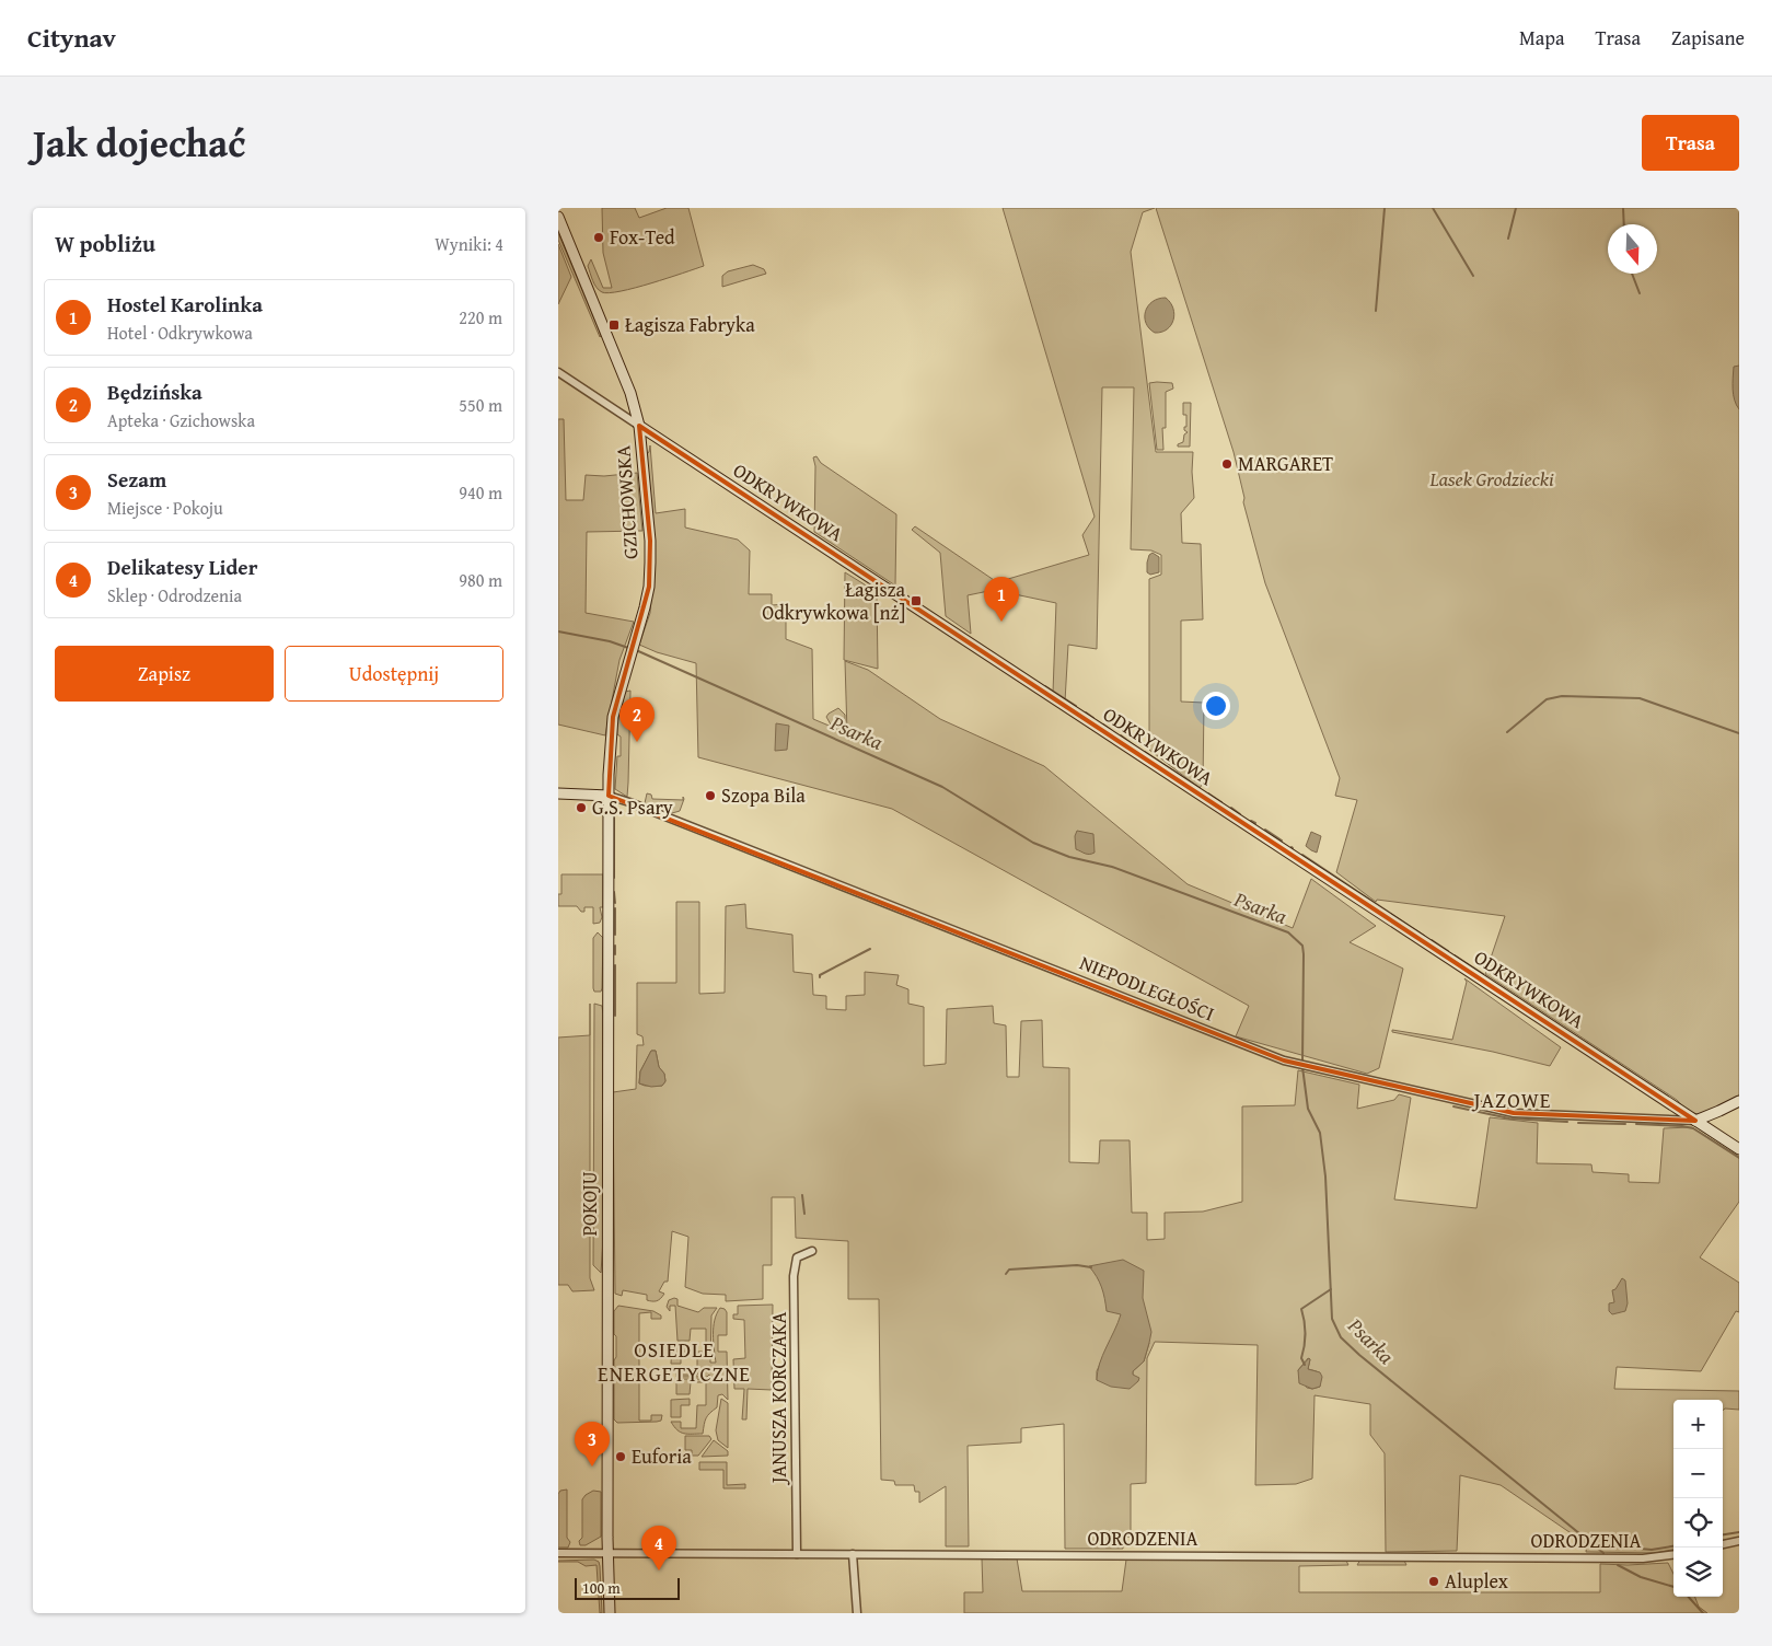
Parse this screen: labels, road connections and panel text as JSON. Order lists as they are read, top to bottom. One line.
{"streets":{"street":["GZICHOWSKA","ODKRYWKOWA","NIEPODLEGŁOŚCI","POKOJU","JANUSZA KORCZAKA","ODRODZENIA"]},"crossings":[["GZICHOWSKA","ODKRYWKOWA"],["GZICHOWSKA","NIEPODLEGŁOŚCI"],["GZICHOWSKA","POKOJU"],["ODKRYWKOWA","NIEPODLEGŁOŚCI"],["NIEPODLEGŁOŚCI","POKOJU"],["POKOJU","ODRODZENIA"],["JANUSZA KORCZAKA","ODRODZENIA"]],"districts":["JAZOWE","OSIEDLE ENERGETYCZNE"],"water":["Psarka"],"parks":["Lasek Grodziecki"],"places":{"other":["Fox-Ted","MARGARET","Szopa Bila","G.S. Psary","Euforia","Aluplex"],"transit":["Łagisza Fabryka","Łagisza Odkrywkowa [nż]"]},"scale_bar":"100 m","north":"bottom","page":{"header":"Citynav","nav":["Mapa","Trasa","Zapisane"],"title":"Jak dojechać","buttons":["Trasa",["Zapisz","Udostępnij"]],"heading":["W pobliżu","Wyniki: 4"],"list":[{"mark":"1","name":"Hostel Karolinka","note":"Hotel · Odkrywkowa","value":"220 m"},{"mark":"2","name":"Będzińska","note":"Apteka · Gzichowska","value":"550 m"},{"mark":"3","name":"Sezam","note":"Miejsce · Pokoju","value":"940 m"},{"mark":"4","name":"Delikatesy Lider","note":"Sklep · Odrodzenia","value":"980 m"}],"pins":["1","2","3","4"],"map_buttons":["+","−"],"scale":"100 m"}}
